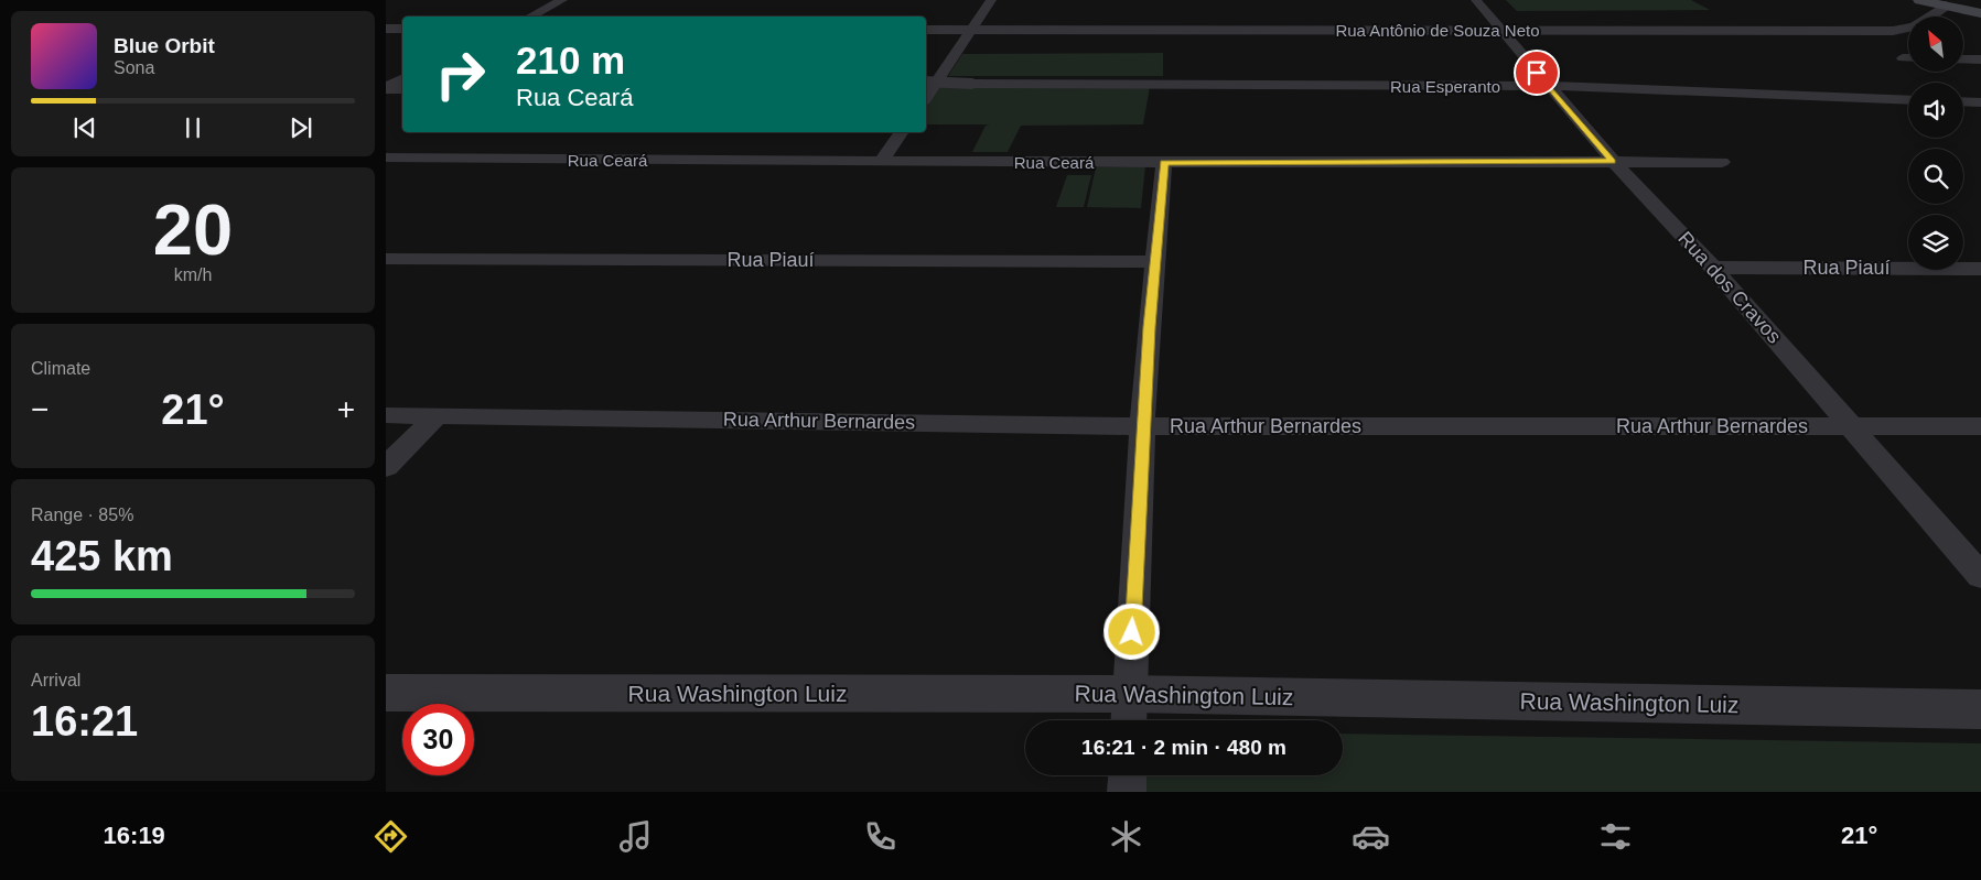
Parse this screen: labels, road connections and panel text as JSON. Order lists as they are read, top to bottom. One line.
{"streets":{"street":["Rua Antônio de Souza Neto","Rua Esperanto","Rua Ceará","Rua Piauí","Rua dos Cravos","Rua Arthur Bernardes","Rua Washington Luiz"]},"crossings":[["Rua Antônio de Souza Neto","Rua dos Cravos"],["Rua Esperanto","Rua dos Cravos"],["Rua Ceará","Rua dos Cravos"],["Rua Piauí","Rua dos Cravos"],["Rua dos Cravos","Rua Arthur Bernardes"]],"north":"top left","page":{"turn":["210 m","Rua Ceará"],"song":["Blue Orbit","Sona"],"tile":[["20","km/h"],"Climate",["Range · 85%","425 km"],["Arrival","16:21"]],"heat":["−","21°","+"],"limit":"30","trip":"16:21 · 2 min · 480 m","tabs":["16:19","21°"]}}
